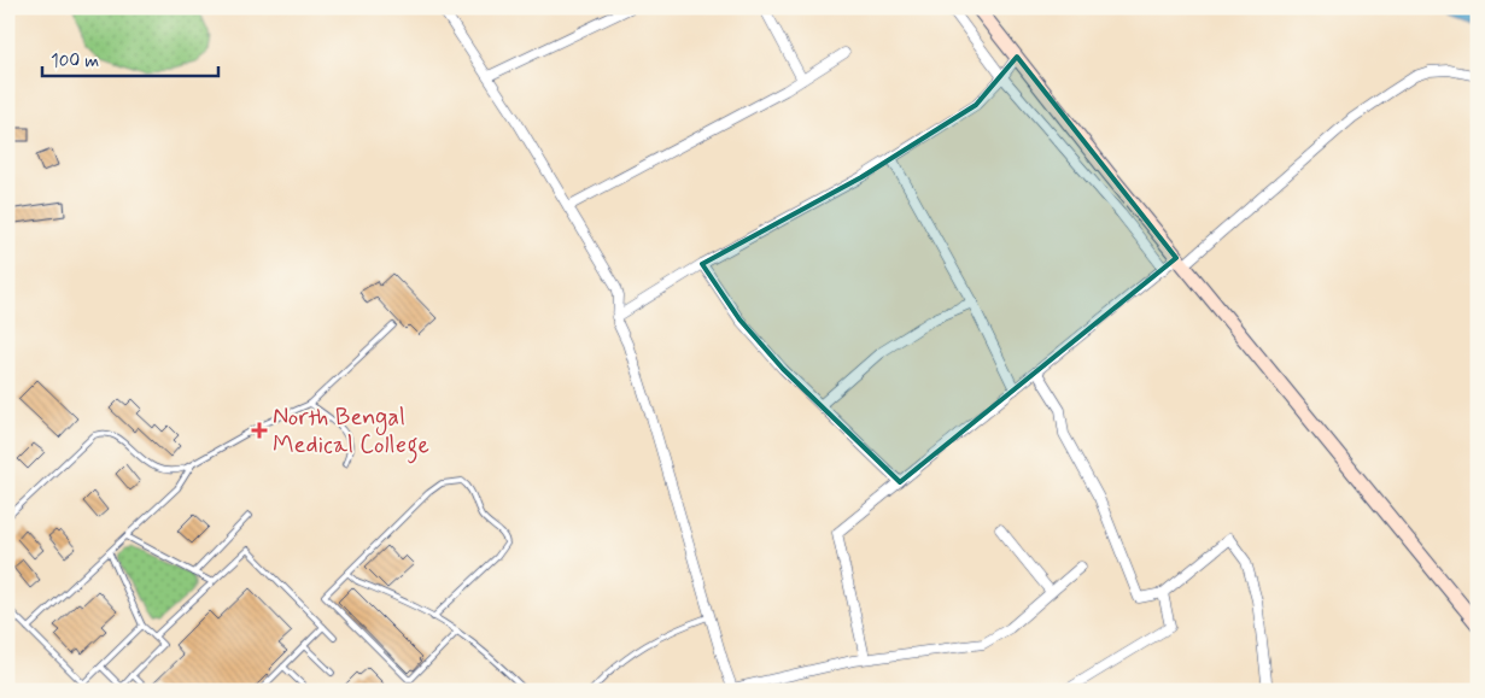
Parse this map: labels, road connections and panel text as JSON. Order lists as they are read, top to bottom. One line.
{"places":{"health":["North Bengal Medical College"]},"scale_bar":"100 m"}
